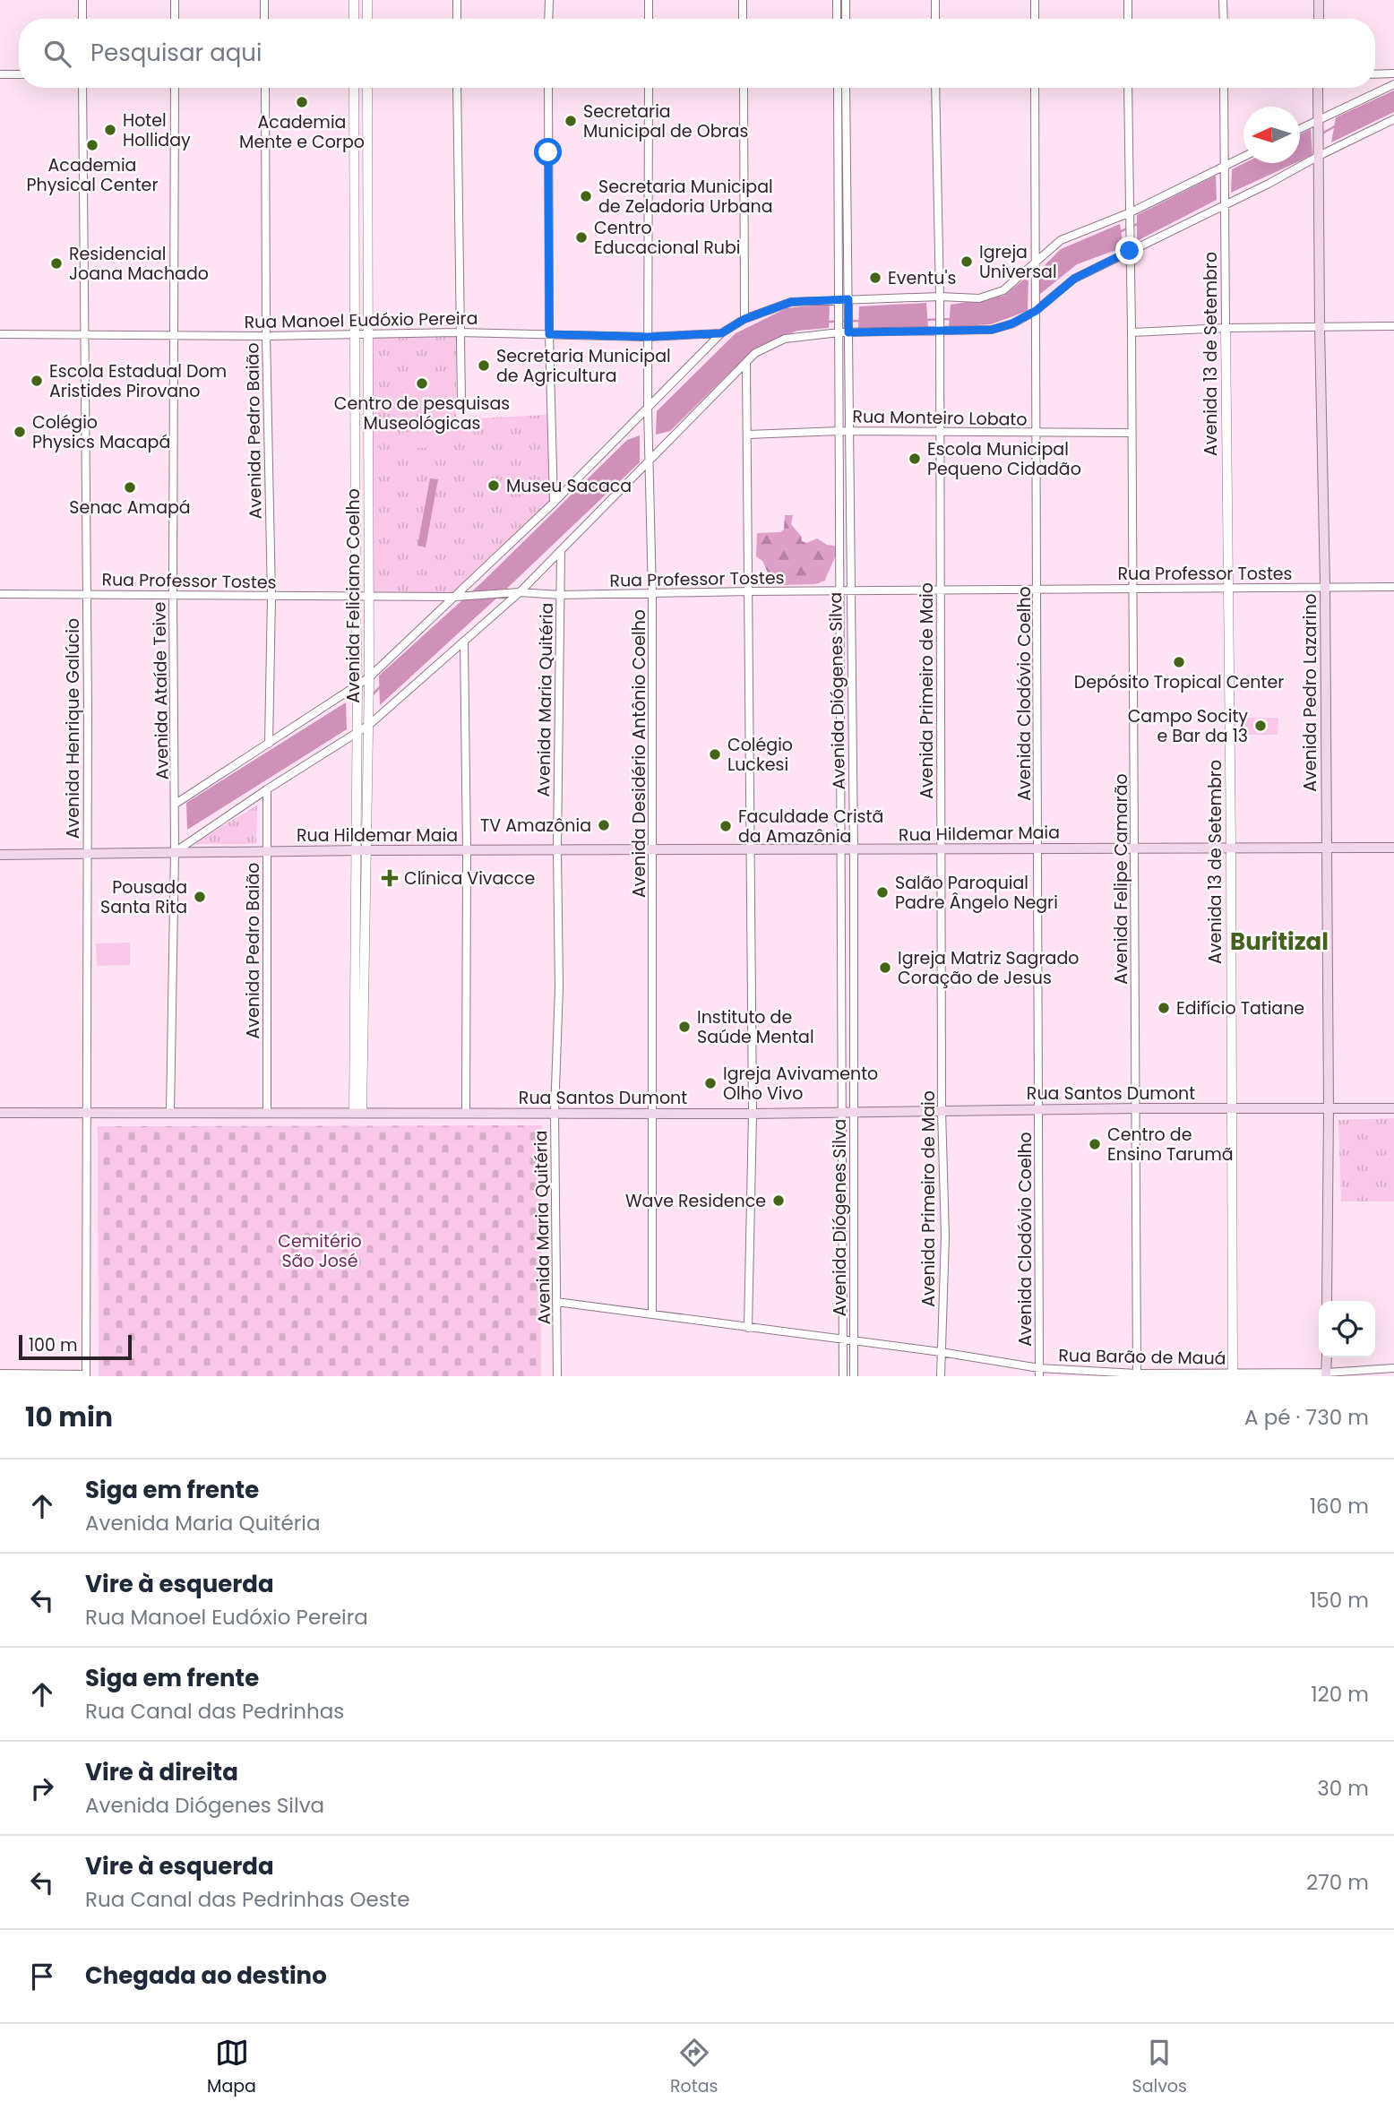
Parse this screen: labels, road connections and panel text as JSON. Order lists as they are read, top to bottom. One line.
{"streets":{"main road":["Avenida Pedro Lazarino","Rua Hildemar Maia","Rua Santos Dumont"],"street":["Rua Manoel Eudóxio Pereira","Avenida 13 de Setembro","Rua Monteiro Lobato","Avenida Pedro Baião","Rua Professor Tostes","Avenida Feliciano Coelho","Avenida Ataíde Teive","Avenida Diógenes Silva","Avenida Primeiro de Maio","Avenida Clodóvio Coelho","Avenida Maria Quitéria","Avenida Henrique Galúcio","Avenida Desidério Antônio Coelho","Avenida Felipe Camarão","Rua Barão de Mauá"]},"crossings":[["Rua Manoel Eudóxio Pereira","Avenida Pedro Baião"],["Rua Manoel Eudóxio Pereira","Avenida Feliciano Coelho"],["Rua Manoel Eudóxio Pereira","Avenida Ataíde Teive"],["Rua Manoel Eudóxio Pereira","Avenida Henrique Galúcio"],["Rua Manoel Eudóxio Pereira","Avenida Desidério Antônio Coelho"],["Avenida 13 de Setembro","Rua Professor Tostes"],["Avenida 13 de Setembro","Rua Hildemar Maia"],["Avenida 13 de Setembro","Rua Santos Dumont"],["Avenida 13 de Setembro","Rua Barão de Mauá"],["Rua Monteiro Lobato","Avenida Diógenes Silva"],["Rua Monteiro Lobato","Avenida Primeiro de Maio"],["Rua Monteiro Lobato","Avenida Clodóvio Coelho"],["Rua Monteiro Lobato","Avenida Felipe Camarão"],["Avenida Pedro Baião","Rua Professor Tostes"],["Avenida Pedro Baião","Rua Hildemar Maia"],["Avenida Pedro Baião","Rua Santos Dumont"],["Rua Professor Tostes","Avenida Feliciano Coelho"],["Rua Professor Tostes","Avenida Ataíde Teive"],["Rua Professor Tostes","Avenida Diógenes Silva"],["Rua Professor Tostes","Avenida Primeiro de Maio"],["Rua Professor Tostes","Avenida Pedro Lazarino"],["Rua Professor Tostes","Avenida Clodóvio Coelho"],["Rua Professor Tostes","Avenida Maria Quitéria"],["Rua Professor Tostes","Avenida Henrique Galúcio"],["Rua Professor Tostes","Avenida Desidério Antônio Coelho"],["Rua Professor Tostes","Avenida Felipe Camarão"],["Avenida Feliciano Coelho","Rua Hildemar Maia"],["Avenida Feliciano Coelho","Rua Santos Dumont"],["Avenida Ataíde Teive","Rua Hildemar Maia"],["Avenida Ataíde Teive","Rua Santos Dumont"],["Avenida Diógenes Silva","Rua Hildemar Maia"],["Avenida Diógenes Silva","Rua Santos Dumont"],["Avenida Diógenes Silva","Rua Barão de Mauá"],["Avenida Primeiro de Maio","Rua Hildemar Maia"],["Avenida Primeiro de Maio","Rua Santos Dumont"],["Avenida Primeiro de Maio","Rua Barão de Mauá"],["Avenida Pedro Lazarino","Rua Hildemar Maia"],["Avenida Pedro Lazarino","Rua Santos Dumont"],["Avenida Clodóvio Coelho","Rua Hildemar Maia"],["Avenida Clodóvio Coelho","Rua Santos Dumont"],["Avenida Clodóvio Coelho","Rua Barão de Mauá"],["Avenida Maria Quitéria","Rua Hildemar Maia"],["Avenida Maria Quitéria","Rua Santos Dumont"],["Avenida Maria Quitéria","Rua Barão de Mauá"],["Avenida Henrique Galúcio","Rua Hildemar Maia"],["Avenida Henrique Galúcio","Rua Santos Dumont"],["Avenida Desidério Antônio Coelho","Rua Hildemar Maia"],["Avenida Desidério Antônio Coelho","Rua Santos Dumont"],["Avenida Desidério Antônio Coelho","Rua Barão de Mauá"],["Rua Hildemar Maia","Avenida Felipe Camarão"],["Avenida Felipe Camarão","Rua Santos Dumont"],["Avenida Felipe Camarão","Rua Barão de Mauá"]],"districts":["Buritizal"],"parks":["Cemitério São José"],"places":{"other":["Academia Mente e Corpo","Secretaria Municipal de Obras","Hotel Holliday","Academia Physical Center","Secretaria Municipal de Zeladoria Urbana","Centro Educacional Rubi","Igreja Universal","Residencial Joana Machado","Eventu's","Secretaria Municipal de Agricultura","Escola Estadual Dom Aristides Pirovano","Centro de pesquisas Museológicas","Colégio Physics Macapá","Escola Municipal Pequeno Cidadão","Museu Sacaca","Senac Amapá","Depósito Tropical Center","Campo Socity e Bar da 13","Colégio Luckesi","TV Amazônia","Faculdade Cristã da Amazônia","Salão Paroquial Padre Ângelo Negri","Pousada Santa Rita","Igreja Matriz Sagrado Coração de Jesus","Edifício Tatiane","Instituto de Saúde Mental","Igreja Avivamento Olho Vivo","Centro de Ensino Tarumã","Wave Residence"],"health":["Clínica Vivacce"]},"scale_bar":"100 m","north":"left","page":{"search":"Pesquisar aqui","scale":"100 m","heading":["10 min","A pé · 730 m"],"list":[["Siga em frente","Avenida Maria Quitéria","160 m"],["Vire à esquerda","Rua Manoel Eudóxio Pereira","150 m"],["Siga em frente","Rua Canal das Pedrinhas","120 m"],["Vire à direita","Avenida Diógenes Silva","30 m"],["Vire à esquerda","Rua Canal das Pedrinhas Oeste","270 m"],"Chegada ao destino"],"nav":["Mapa","Rotas","Salvos"]}}
